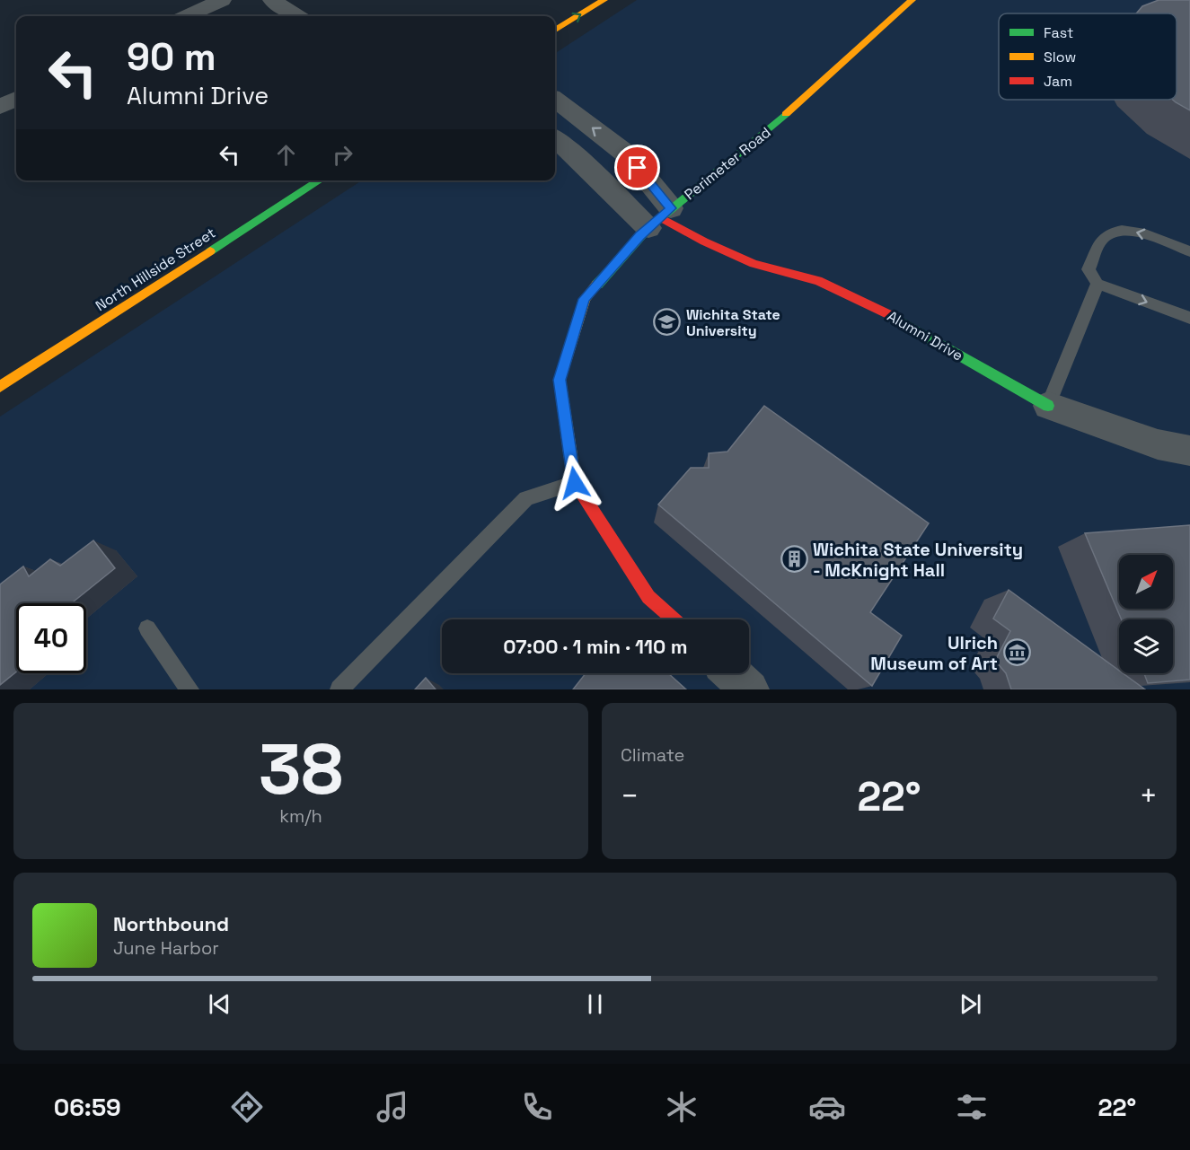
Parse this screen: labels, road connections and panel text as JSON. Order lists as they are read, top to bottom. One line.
{"streets":{"street":["Perimeter Road","North Hillside Street","Alumni Drive"]},"crossings":[["Perimeter Road","Alumni Drive"]],"places":{"school or university":["Wichita State University"],"building":["Wichita State University - McKnight Hall"],"museum":["Ulrich Museum of Art"]},"legend":["Fast","Slow","Jam"],"north":"top right","page":{"turn":["90 m","Alumni Drive"],"limit":"40","trip":"07:00 · 1 min · 110 m","tile":[["38","km/h"],"Climate"],"heat":["−","22°","+"],"song":["Northbound","June Harbor"],"tabs":["06:59","22°"]}}
